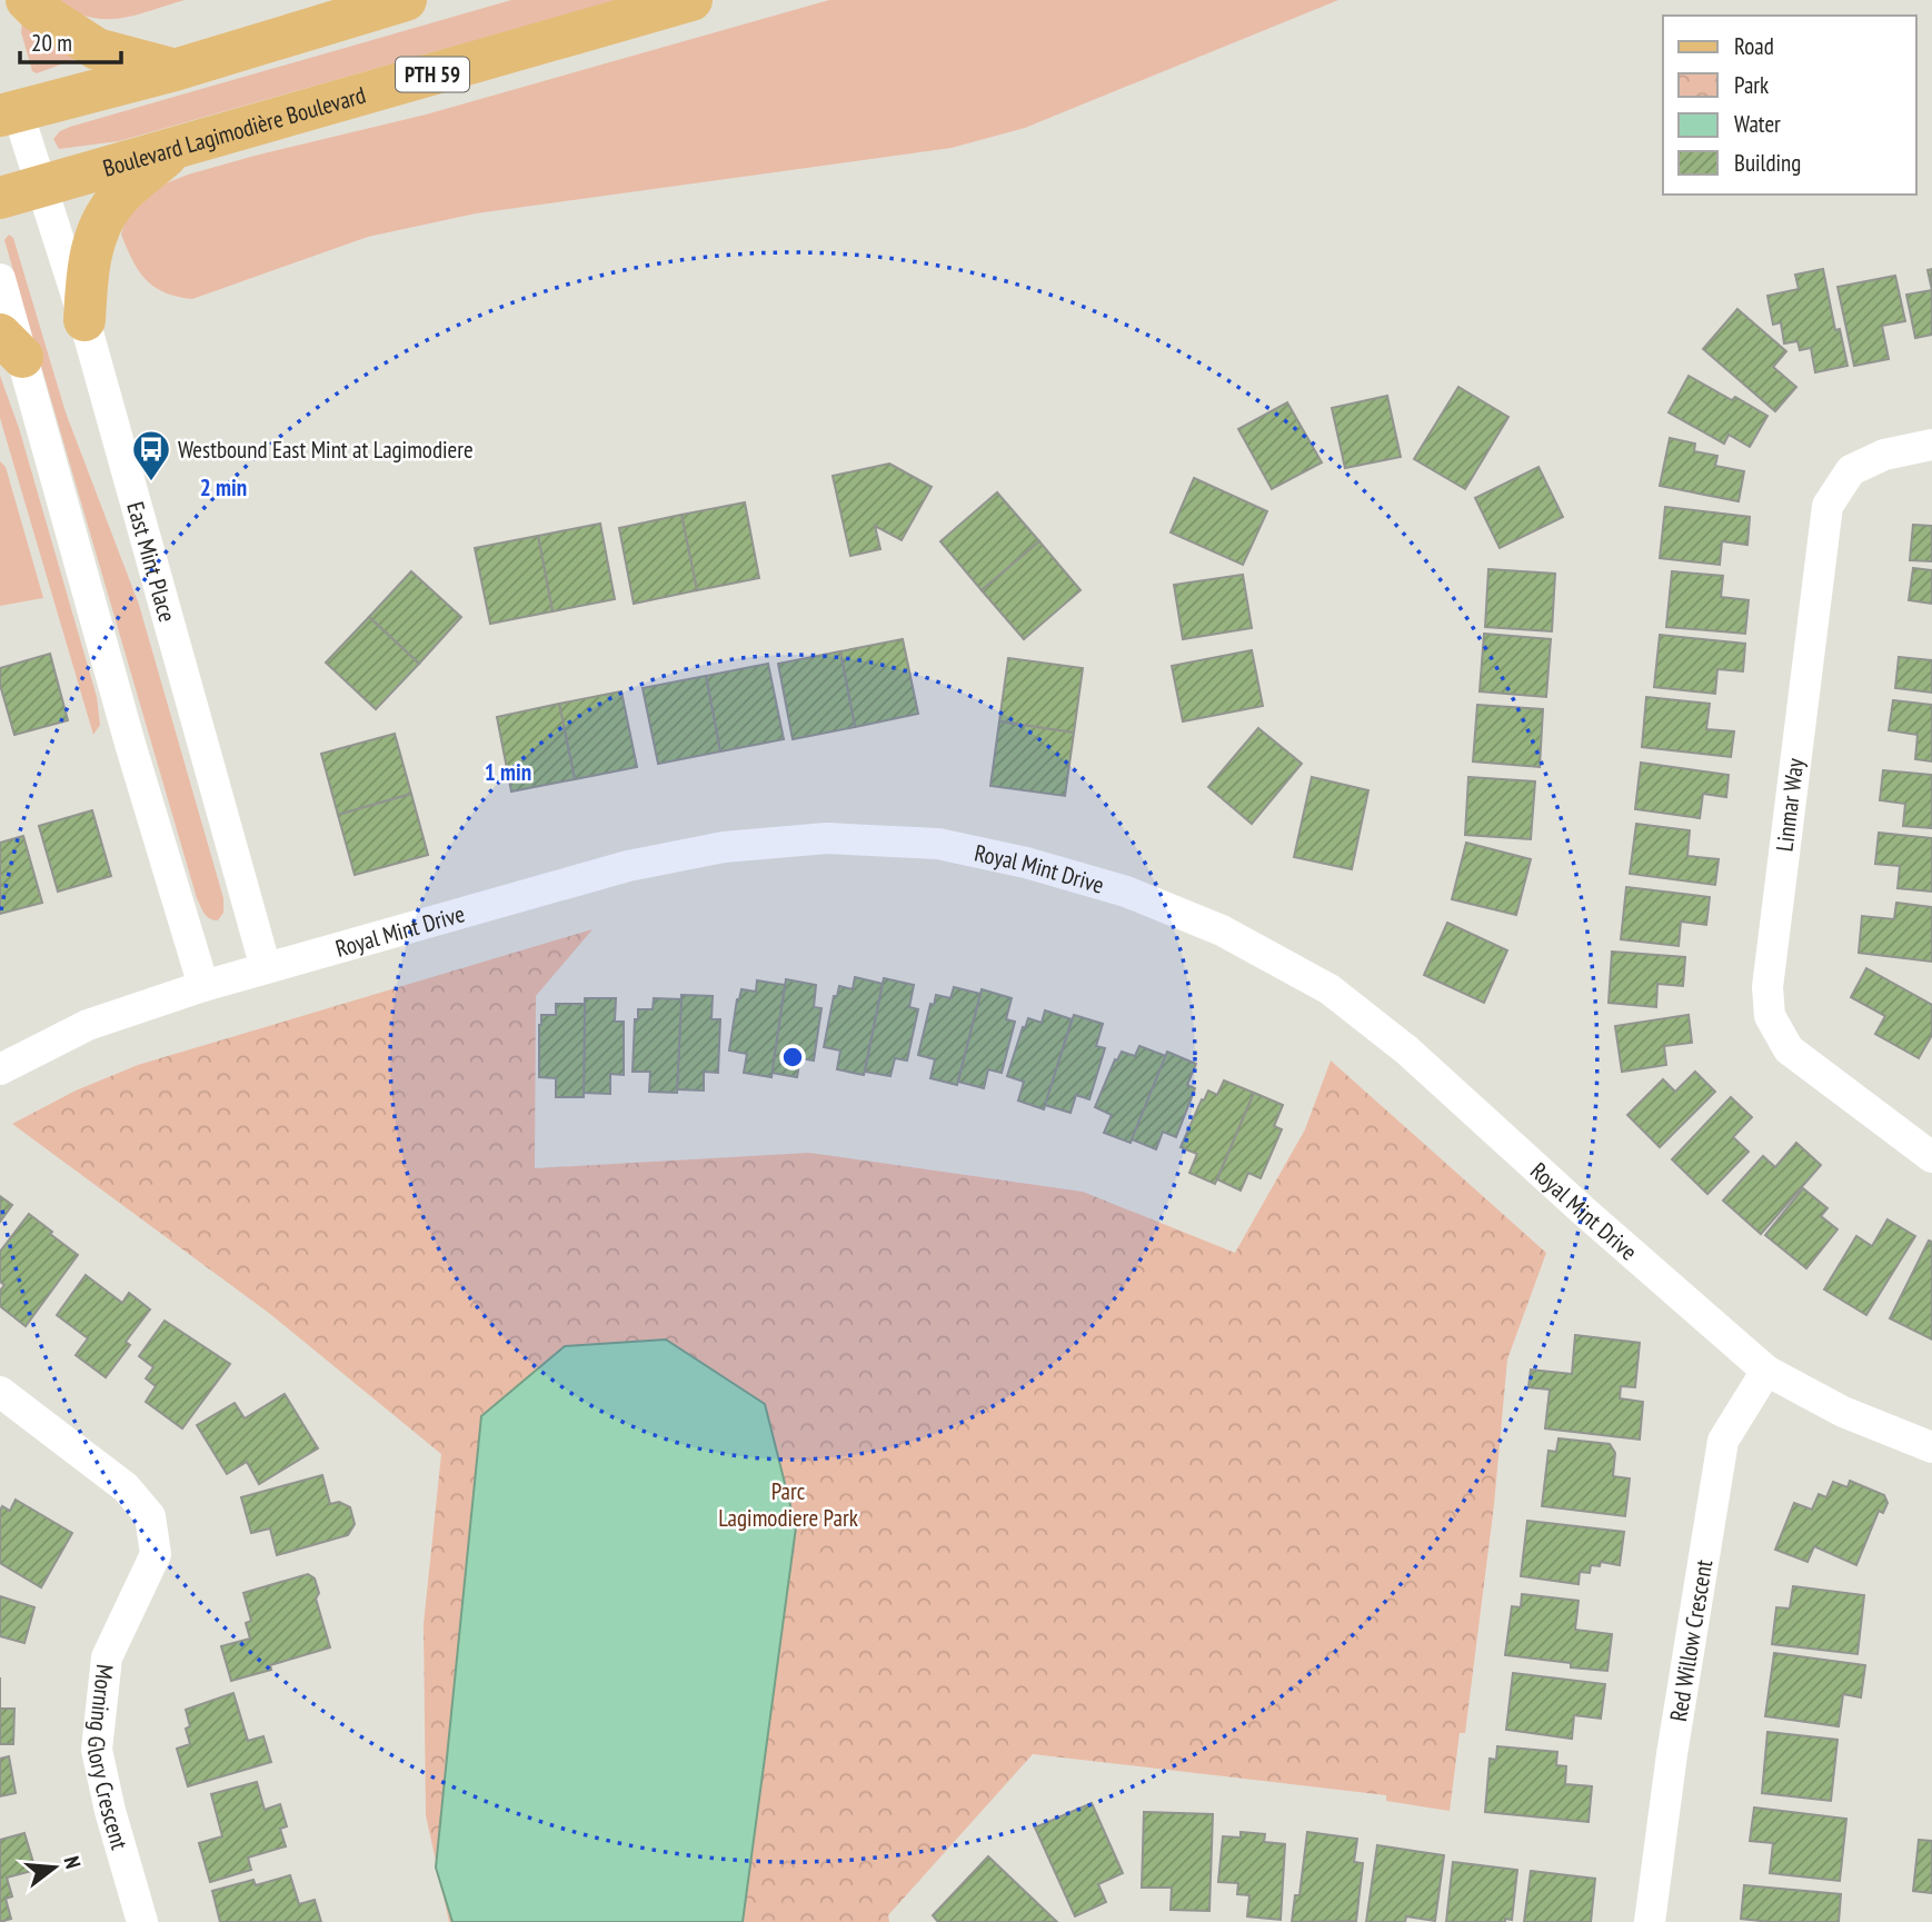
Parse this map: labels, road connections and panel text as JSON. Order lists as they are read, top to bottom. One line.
{"streets":{"main road":["PTH 59","Boulevard Lagimodière Boulevard"],"street":["East Mint Place","Linmar Way","Royal Mint Drive","Red Willow Crescent","Morning Glory Crescent"]},"crossings":[["Boulevard Lagimodière Boulevard","East Mint Place"],["East Mint Place","Royal Mint Drive"],["Royal Mint Drive","Red Willow Crescent"]],"parks":["Parc Lagimodiere Park"],"places":{"bus stop":["Westbound East Mint at Lagimodiere"]},"legend":["Road","Park","Water","Building"],"scale_bar":"20 m","north":"right","rings":["2 min","1 min"]}
